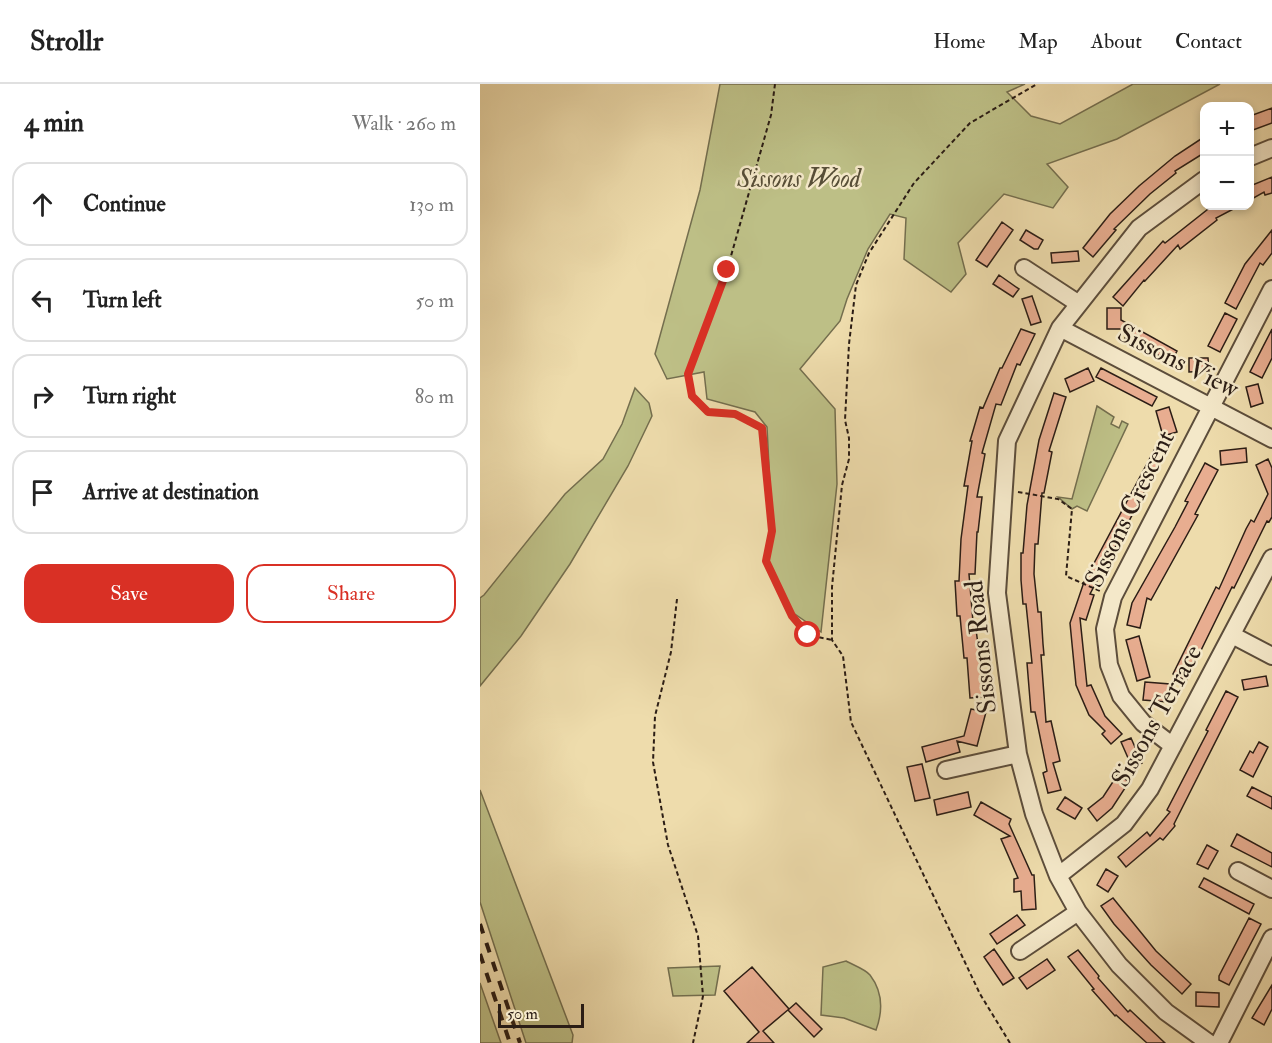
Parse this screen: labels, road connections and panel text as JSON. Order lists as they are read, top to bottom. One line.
{"streets":{"street":["Sissons View","Sissons Crescent","Sissons Road","Sissons Terrace"]},"crossings":[["Sissons View","Sissons Crescent"],["Sissons View","Sissons Road"],["Sissons Crescent","Sissons Terrace"],["Sissons Road","Sissons Terrace"]],"parks":["Sissons Wood"],"scale_bar":"50 m","page":{"header":"Strollr","nav":["Home","Map","About","Contact"],"heading":["4 min","Walk · 260 m"],"map_buttons":["+","−"],"list":[["Continue","130 m"],["Turn left","50 m"],["Turn right","80 m"],"Arrive at destination"],"buttons":["Save","Share"],"scale":"50 m"}}
